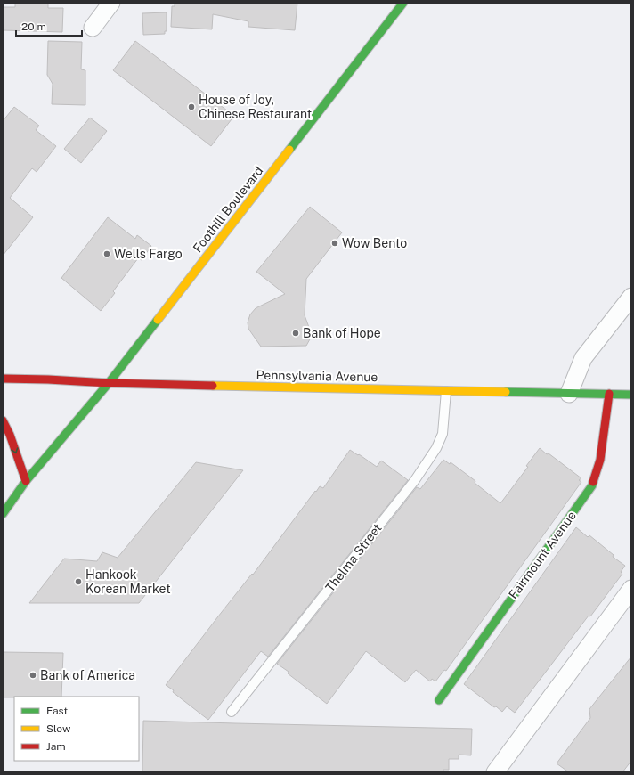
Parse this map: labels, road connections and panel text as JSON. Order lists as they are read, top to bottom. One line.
{"streets":{"main road":["Foothill Boulevard","Pennsylvania Avenue","Fairmount Avenue"],"lane":["Thelma Street"]},"crossings":[["Foothill Boulevard","Pennsylvania Avenue"],["Pennsylvania Avenue","Fairmount Avenue"],["Pennsylvania Avenue","Thelma Street"]],"places":["House of Joy, Chinese Restaurant","Wow Bento","Wells Fargo","Bank of Hope","Hankook Korean Market","Bank of America"],"legend":["Fast","Slow","Jam"],"scale_bar":"20 m"}
